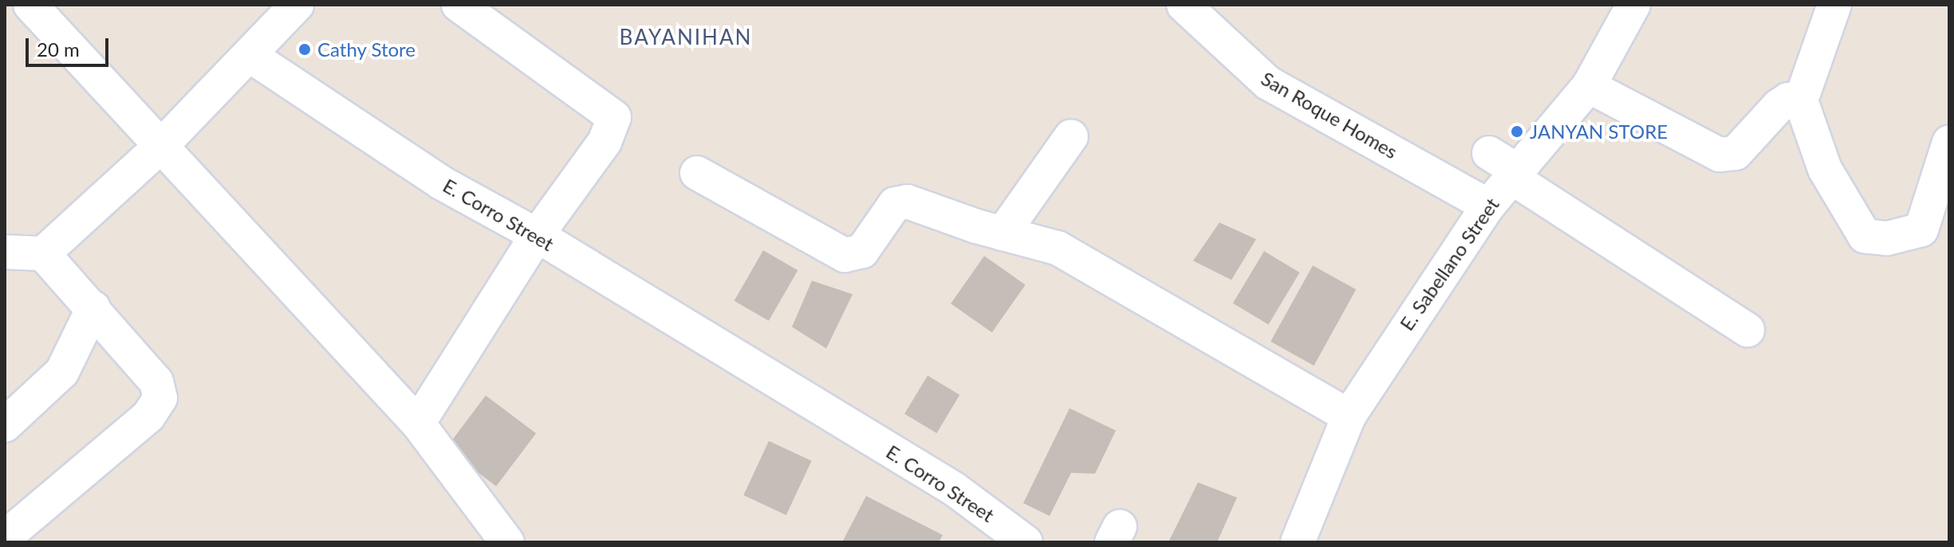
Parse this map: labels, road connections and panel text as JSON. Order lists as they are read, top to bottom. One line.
{"streets":{"street":["San Roque Homes","E. Corro Street","E. Sabellano Street"]},"crossings":[["San Roque Homes","E. Sabellano Street"]],"districts":["BAYANIHAN"],"places":["Cathy Store","JANYAN STORE"],"scale_bar":"20 m"}
